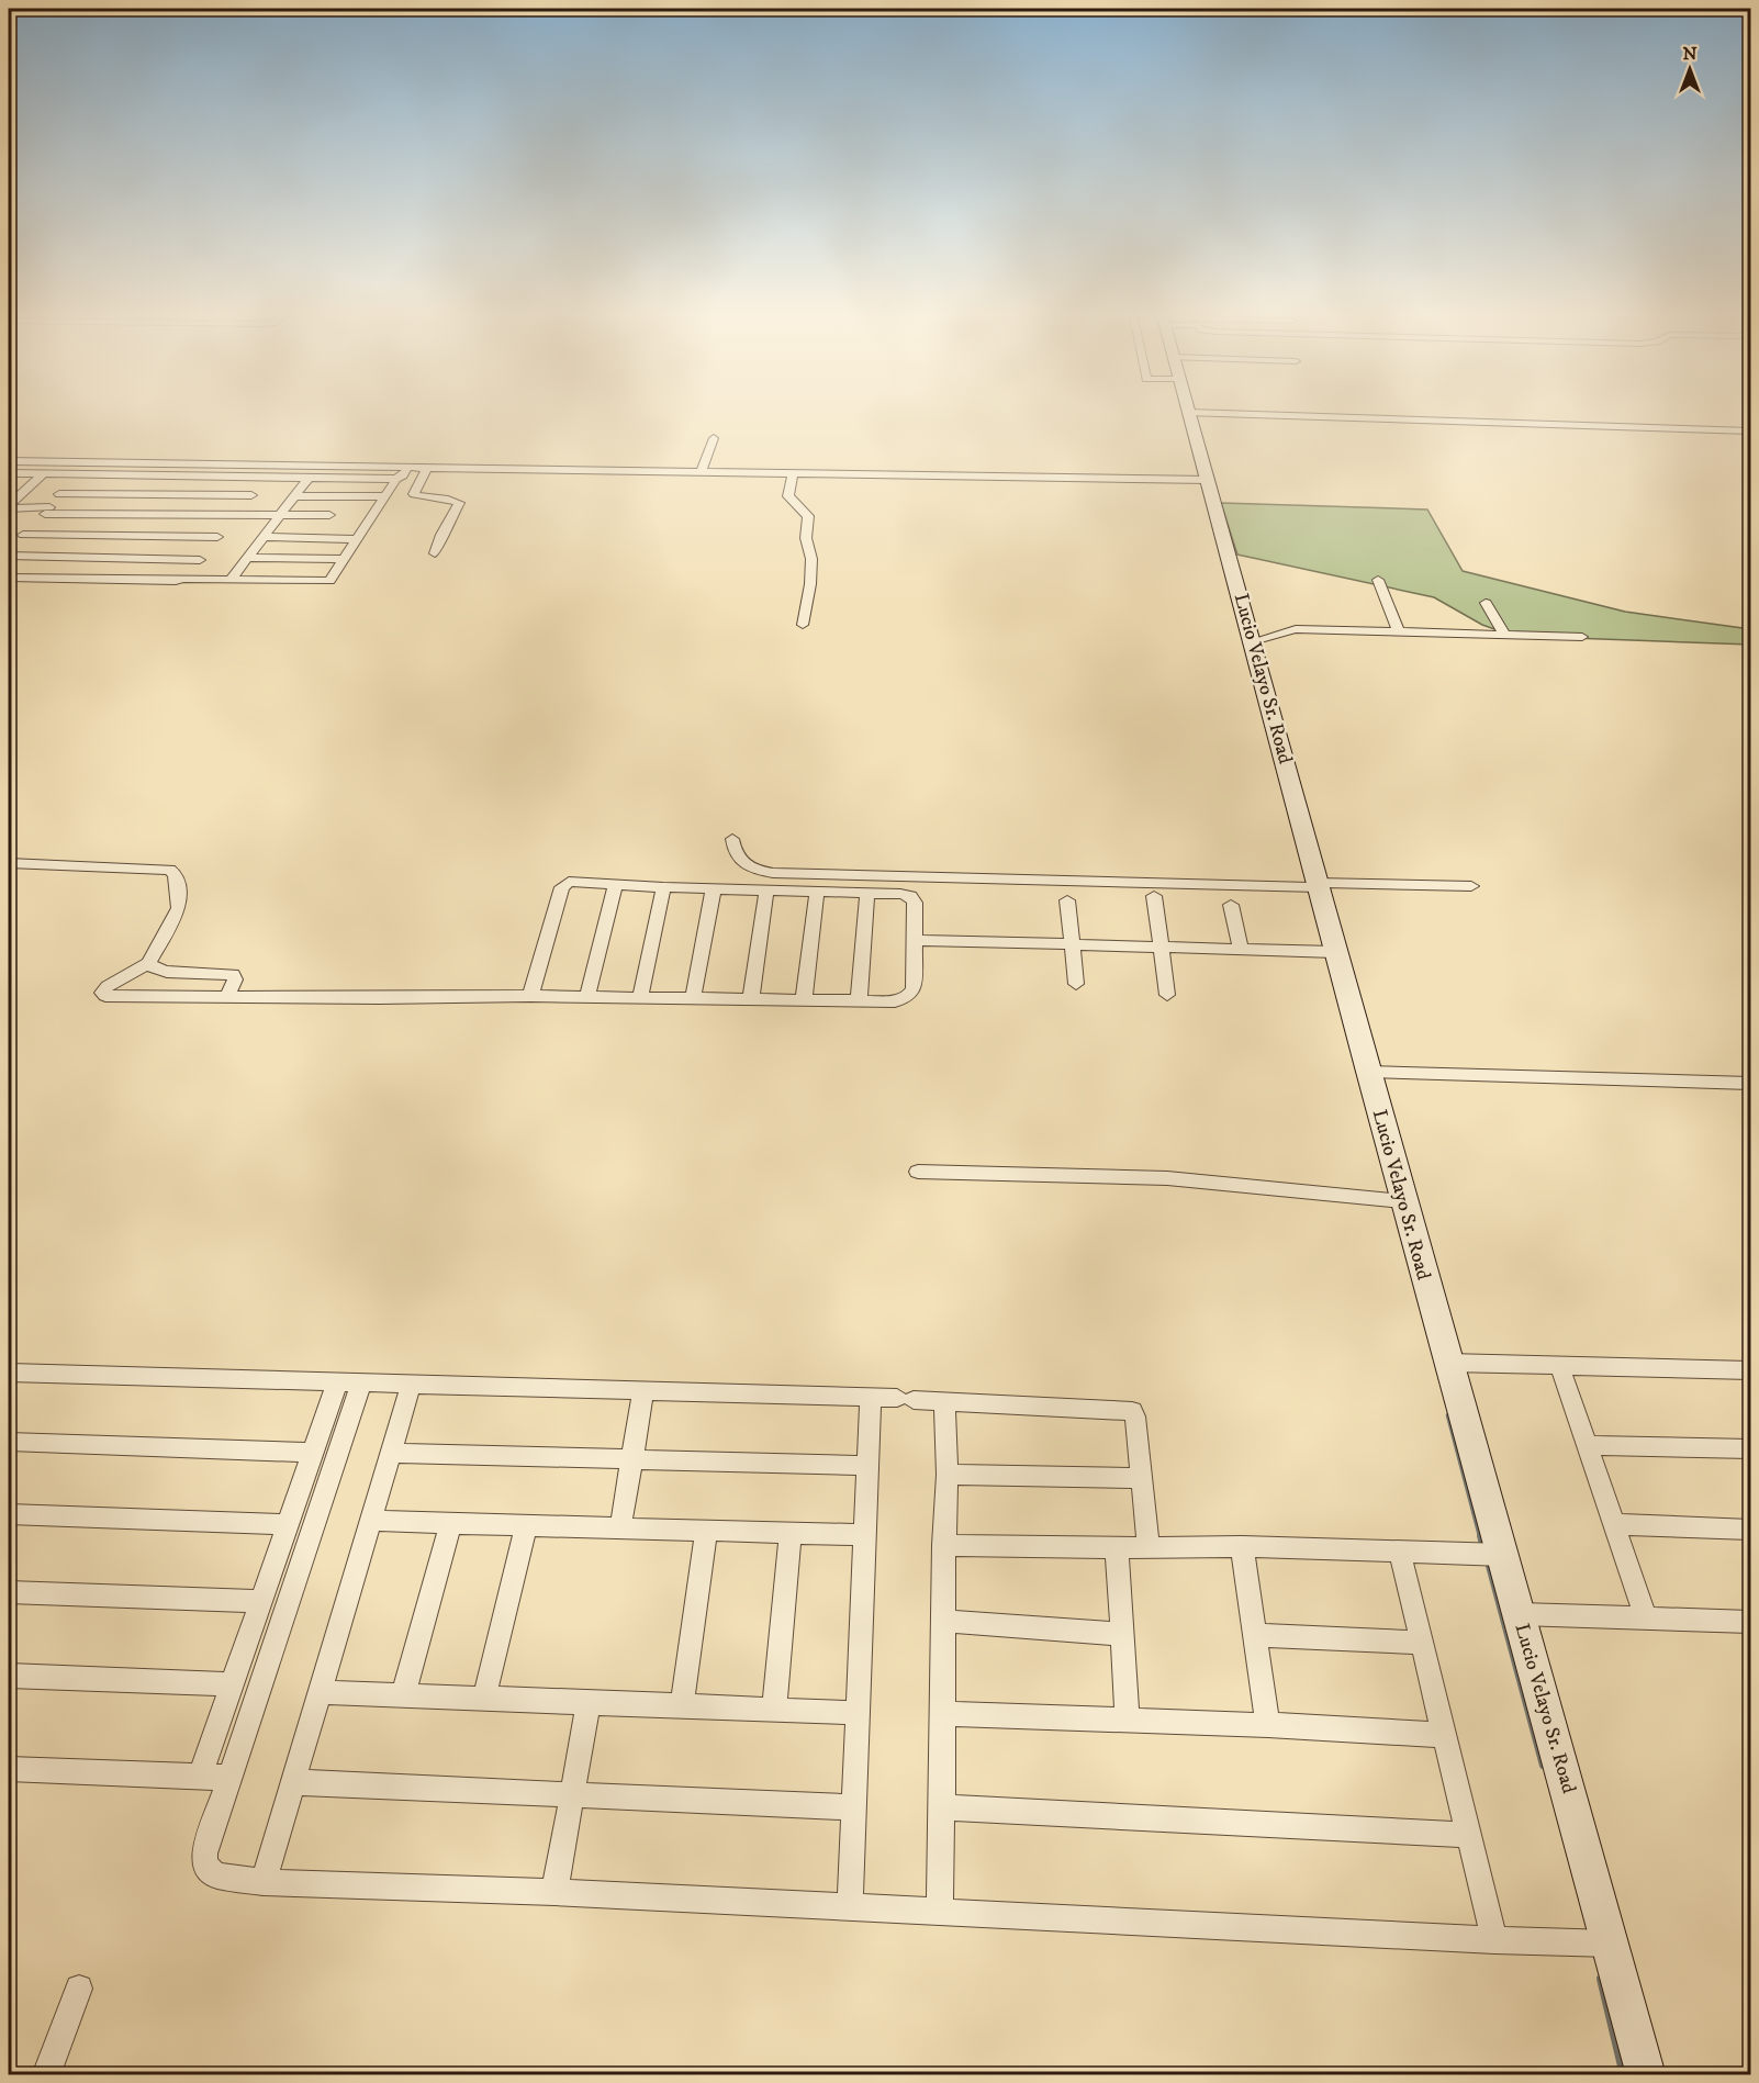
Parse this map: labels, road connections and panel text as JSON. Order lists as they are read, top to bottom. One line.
{"streets":{"main road":["Lucio Velayo Sr. Road"]},"north":"top"}
